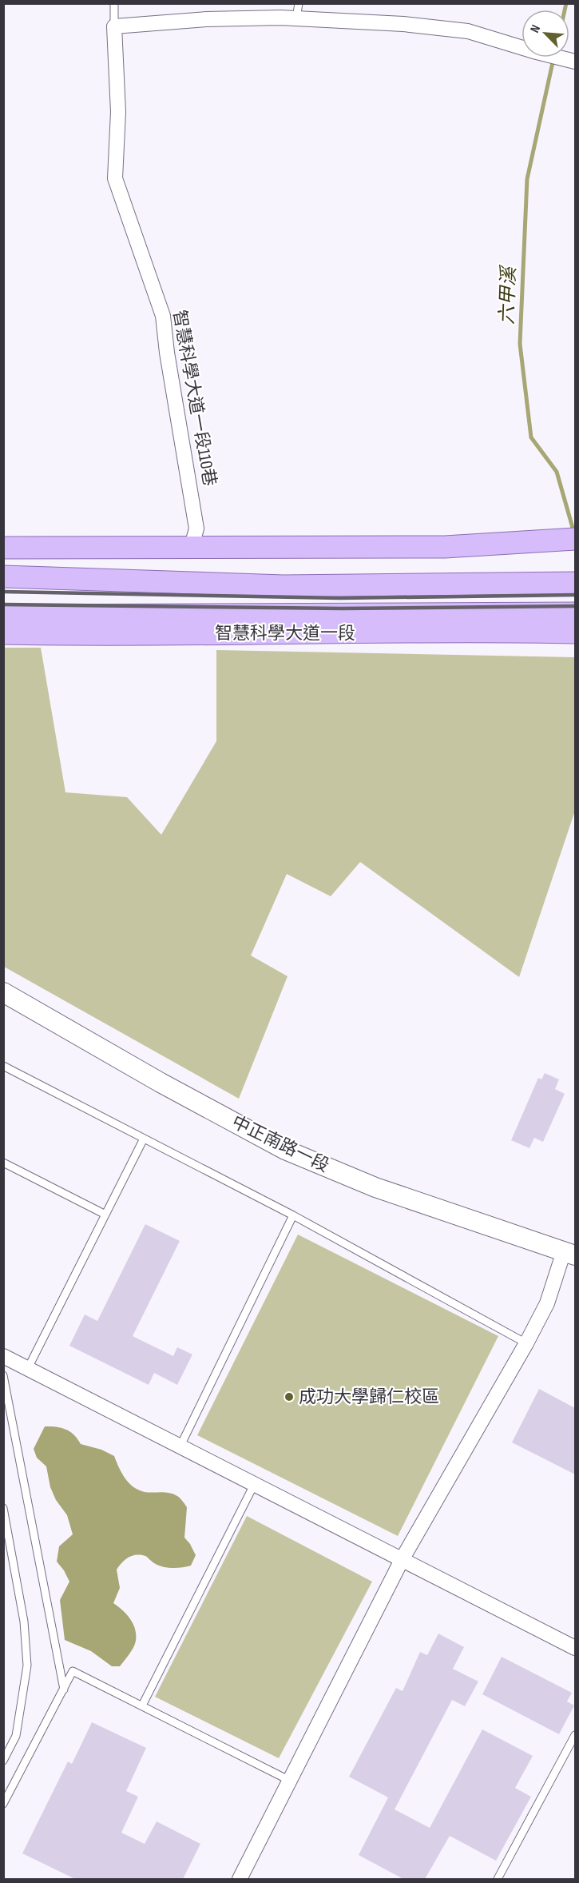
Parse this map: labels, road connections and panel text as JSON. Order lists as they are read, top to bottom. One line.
{"streets":{"main road":["智慧科學大道一段"],"street":["智慧科學大道一段110巷","中正南路一段"]},"water":["六甲溪"],"places":["成功大學歸仁校區"],"north":"top left"}
